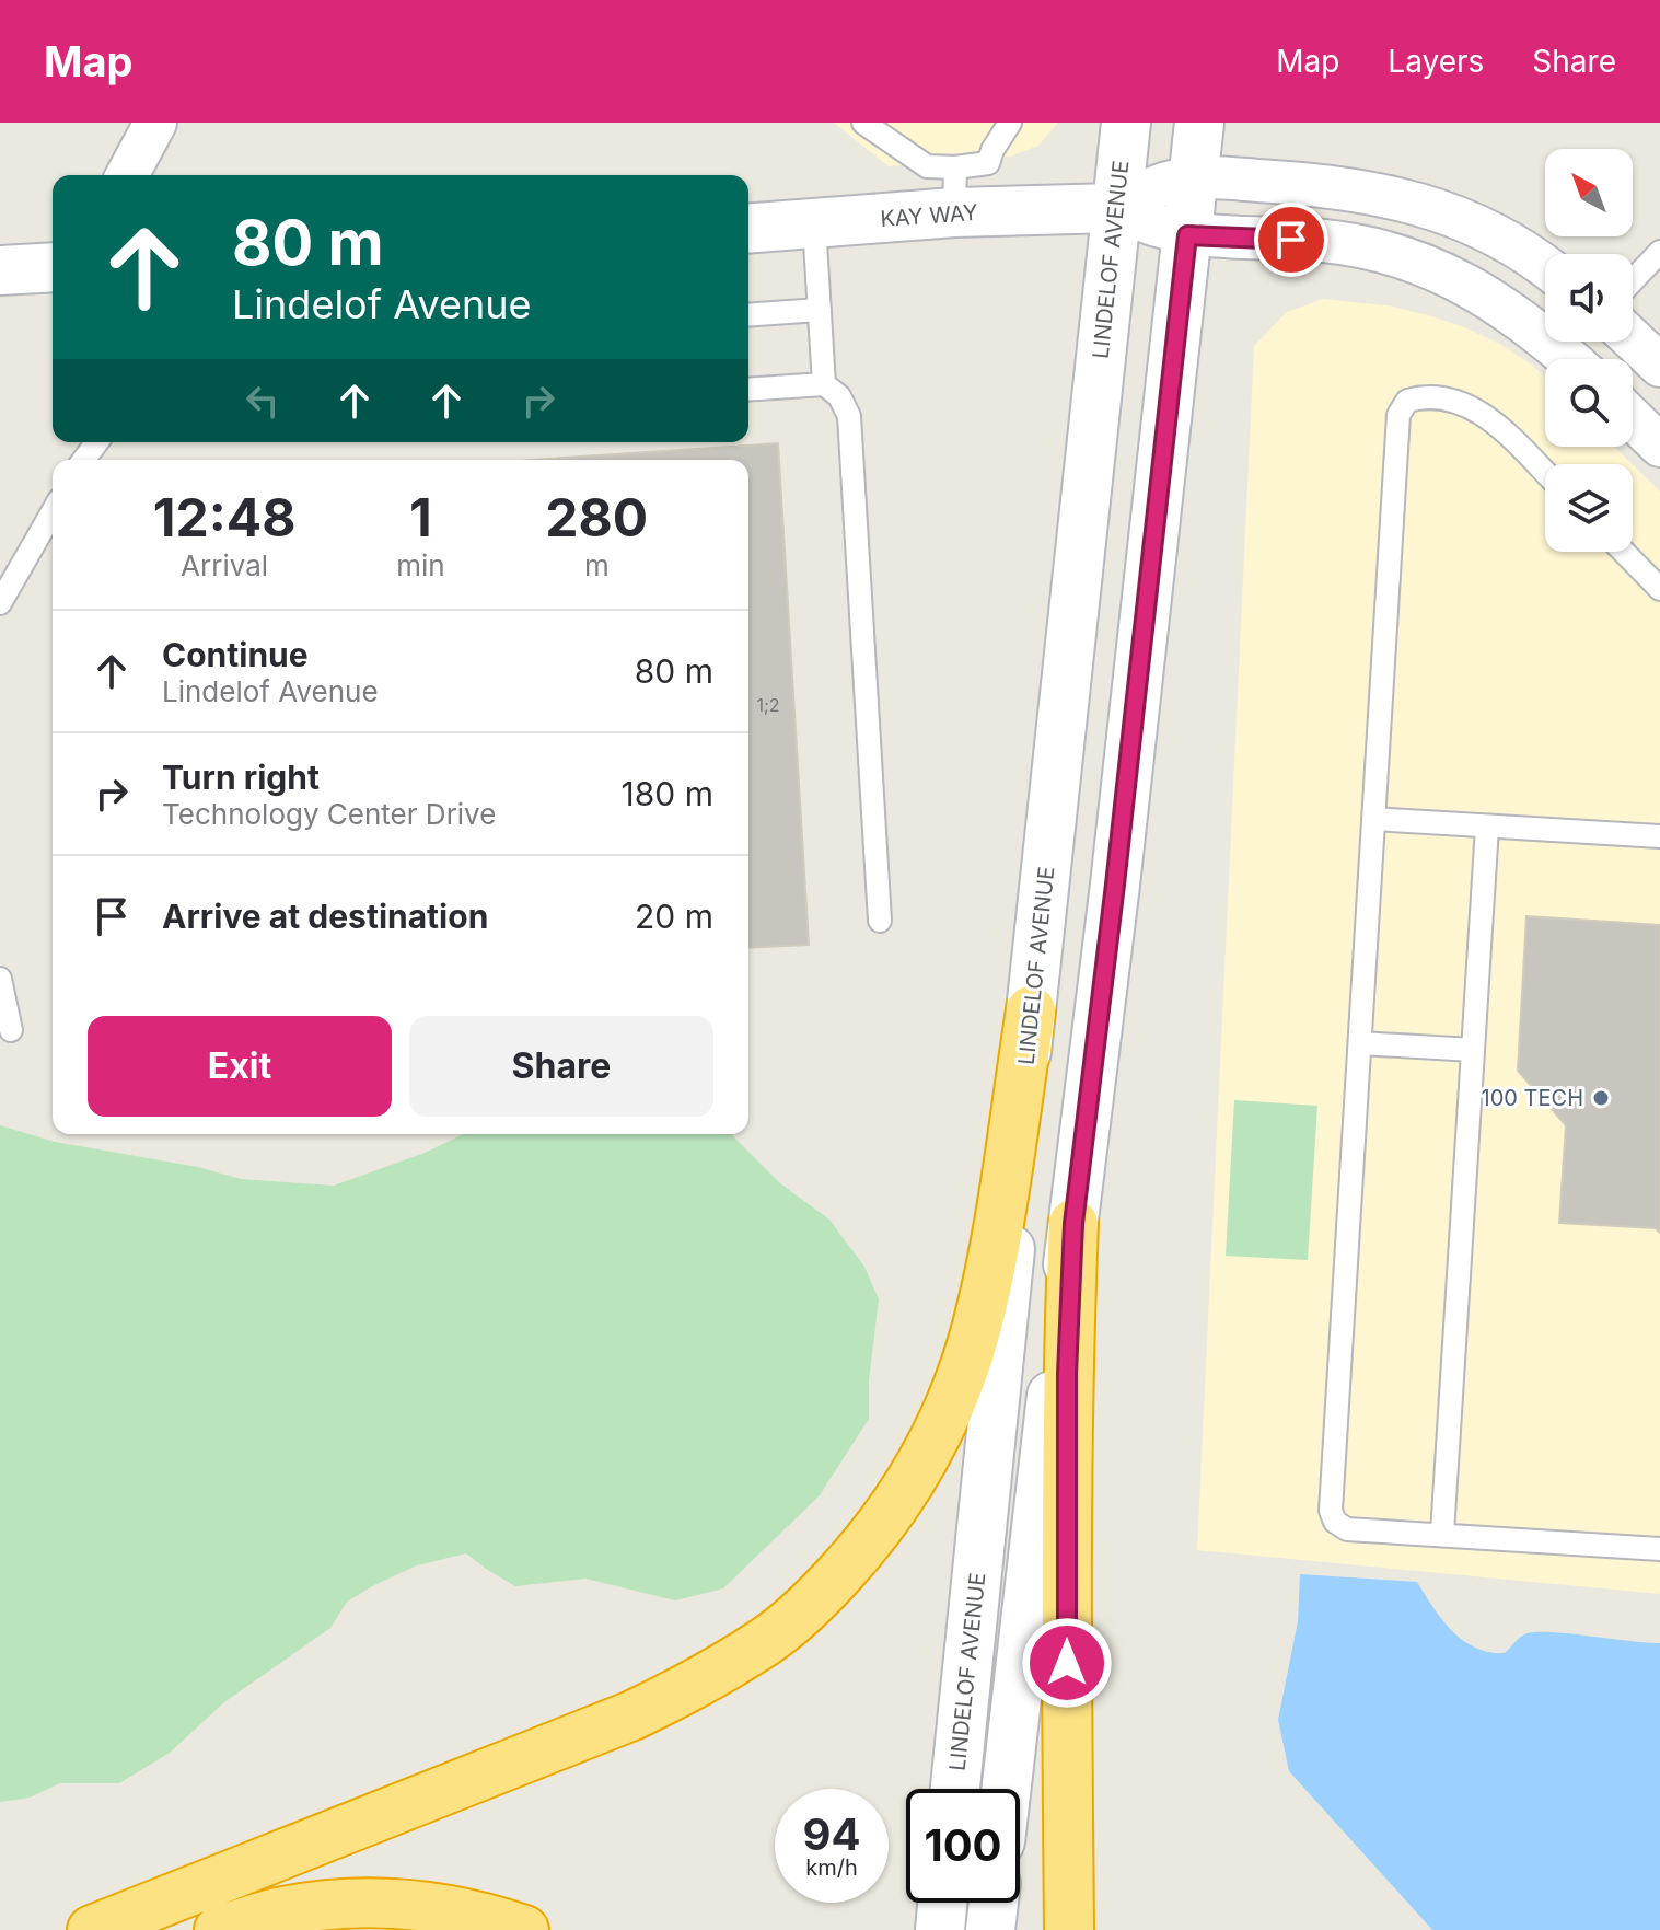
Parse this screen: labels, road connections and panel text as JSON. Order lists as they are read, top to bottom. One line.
{"streets":{"main road":["KAY WAY","LINDELOF AVENUE"]},"crossings":[["KAY WAY","LINDELOF AVENUE"]],"places":["100 TECH"],"house_numbers":["1;2"],"north":"top left","page":{"header":"Map","nav":["Map","Layers","Share"],"turn":["80 m","Lindelof Avenue"],"eta":["12:48","Arrival","1","min","280","m"],"list":[{"name":"Continue","note":"Lindelof Avenue","value":"80 m"},{"name":"Turn right","note":"Technology Center Drive","value":"180 m"},{"name":"Arrive at destination","value":"20 m"}],"buttons":["Exit","Share"],"speed":"94 km/h","limit":"100"}}
